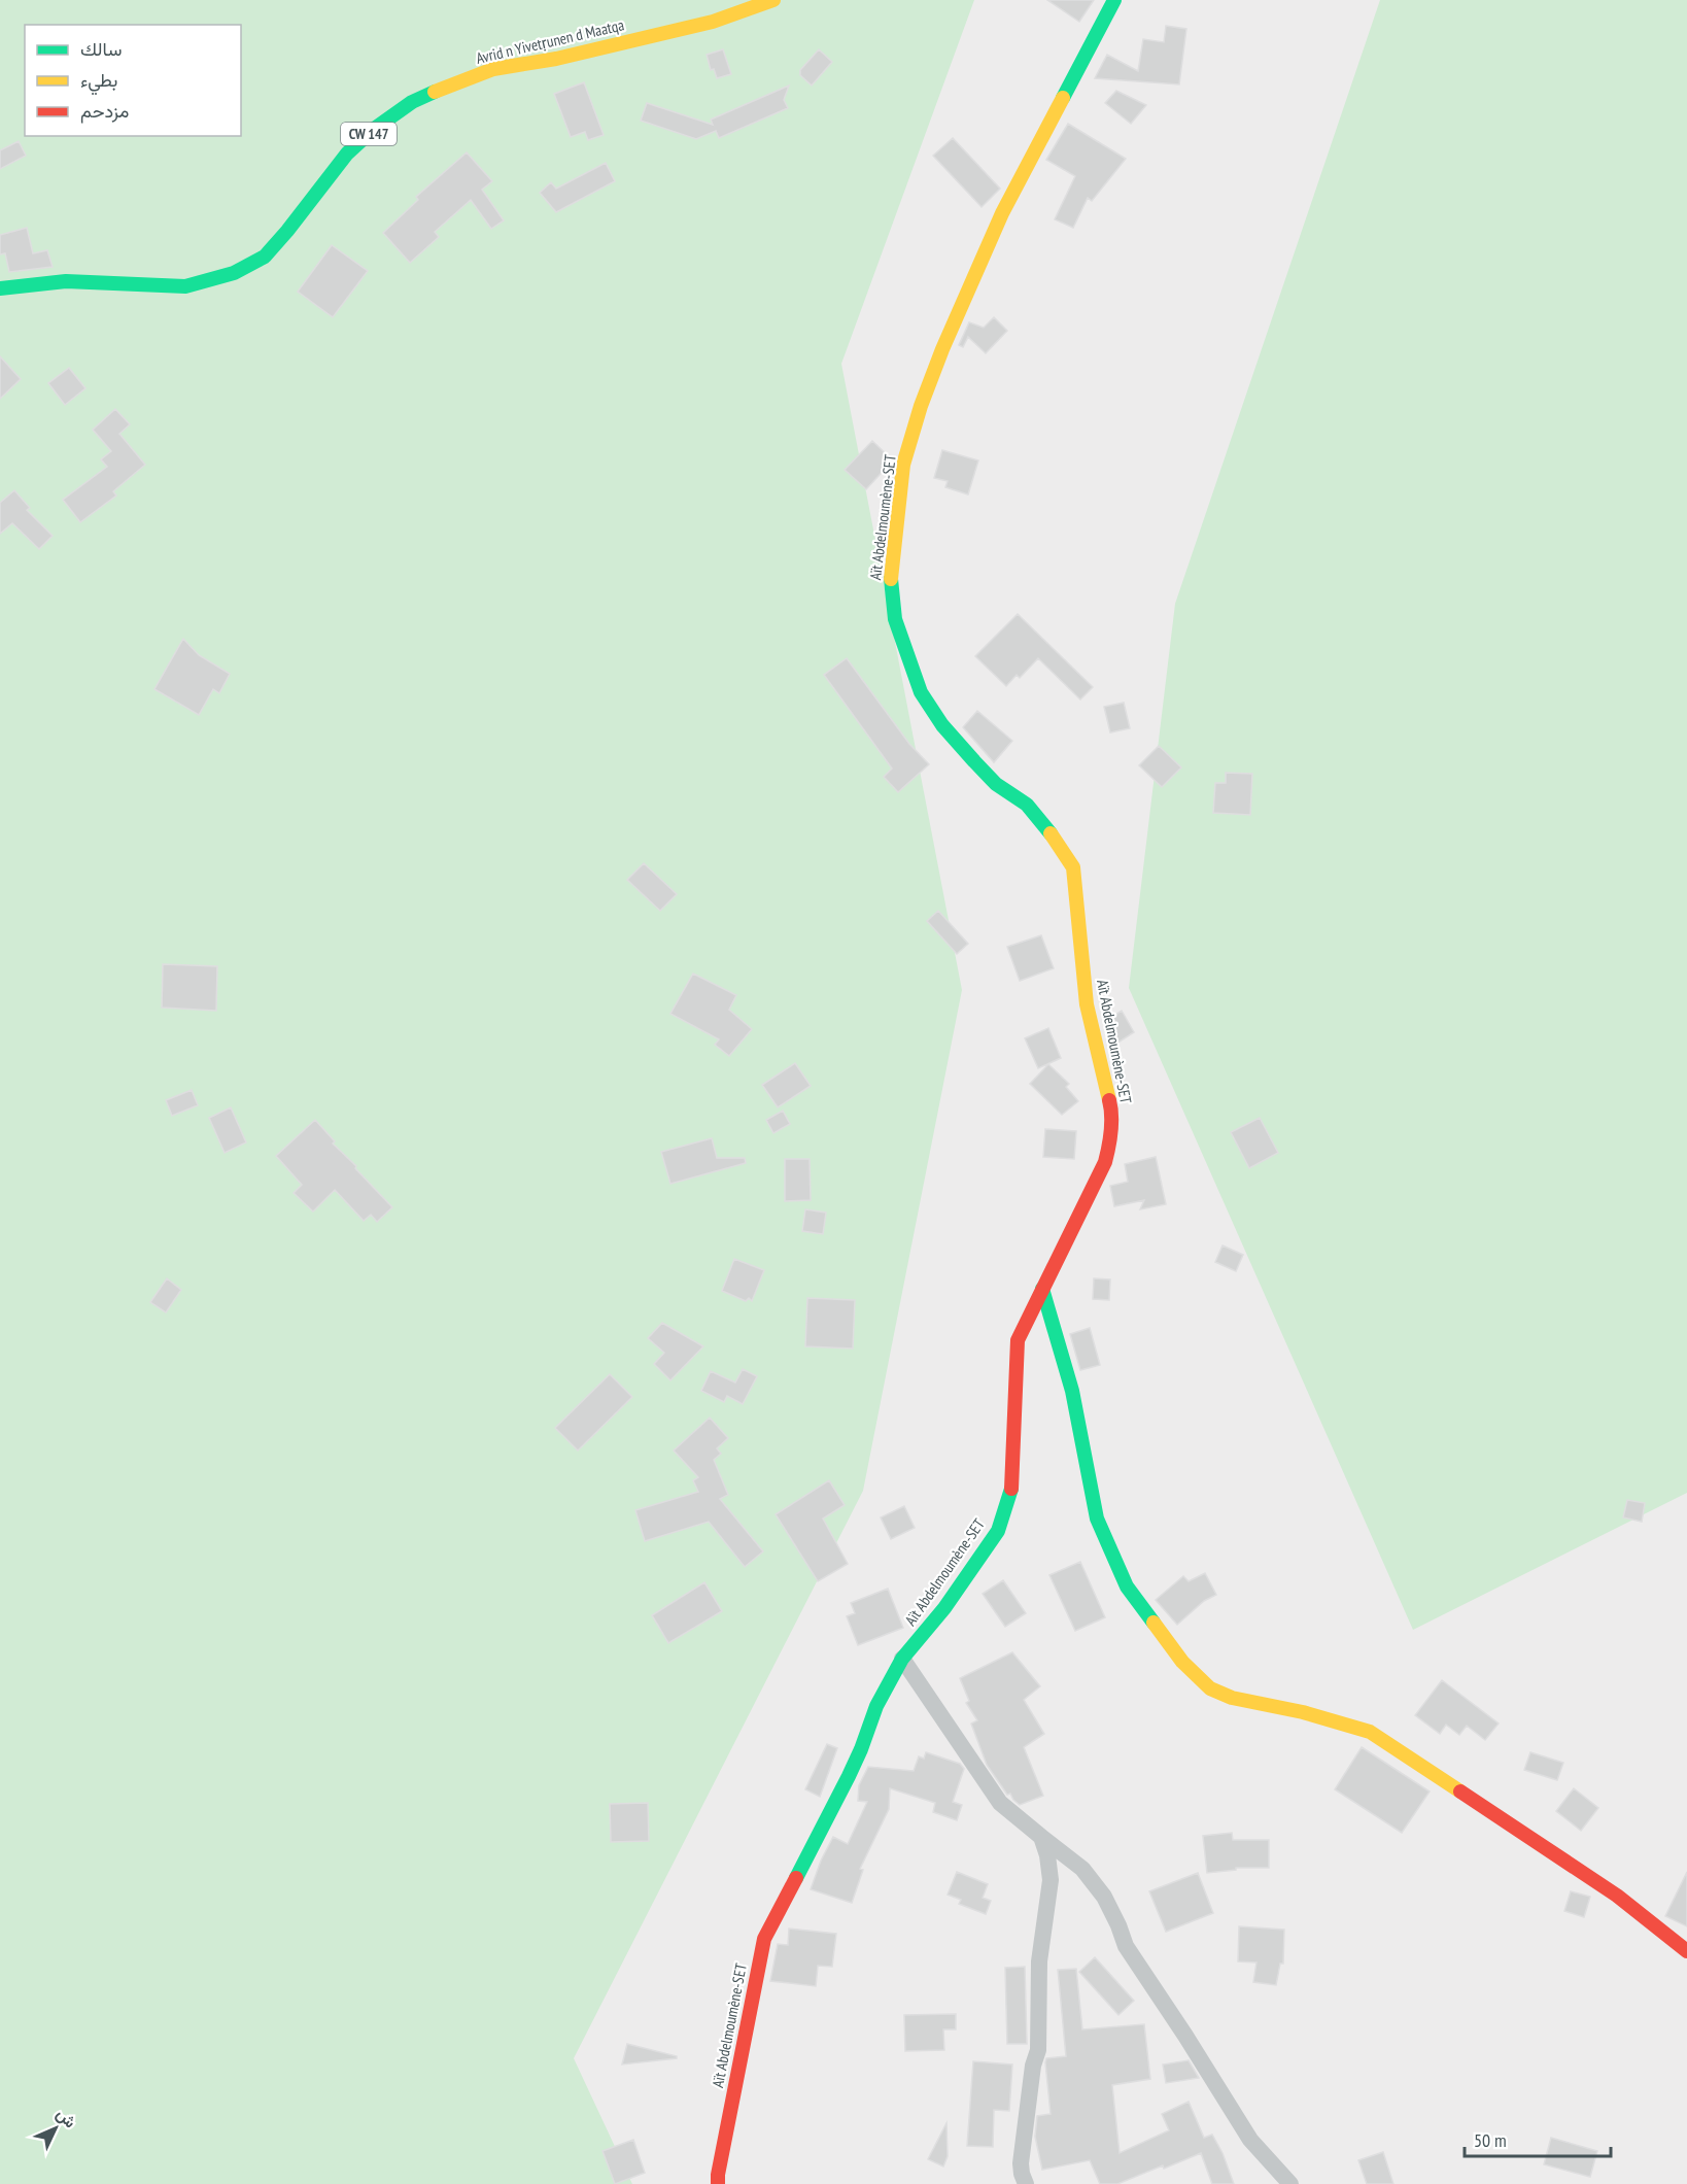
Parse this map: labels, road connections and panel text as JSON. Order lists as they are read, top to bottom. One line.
{"streets":{"street":["Avrid n Yivetṛunen d Maatqa","CW 147","Aït Abdelmoumène-SET"]},"legend":["سالك","بطيء","مزدحم"],"scale_bar":"50 m","north":"top right"}
